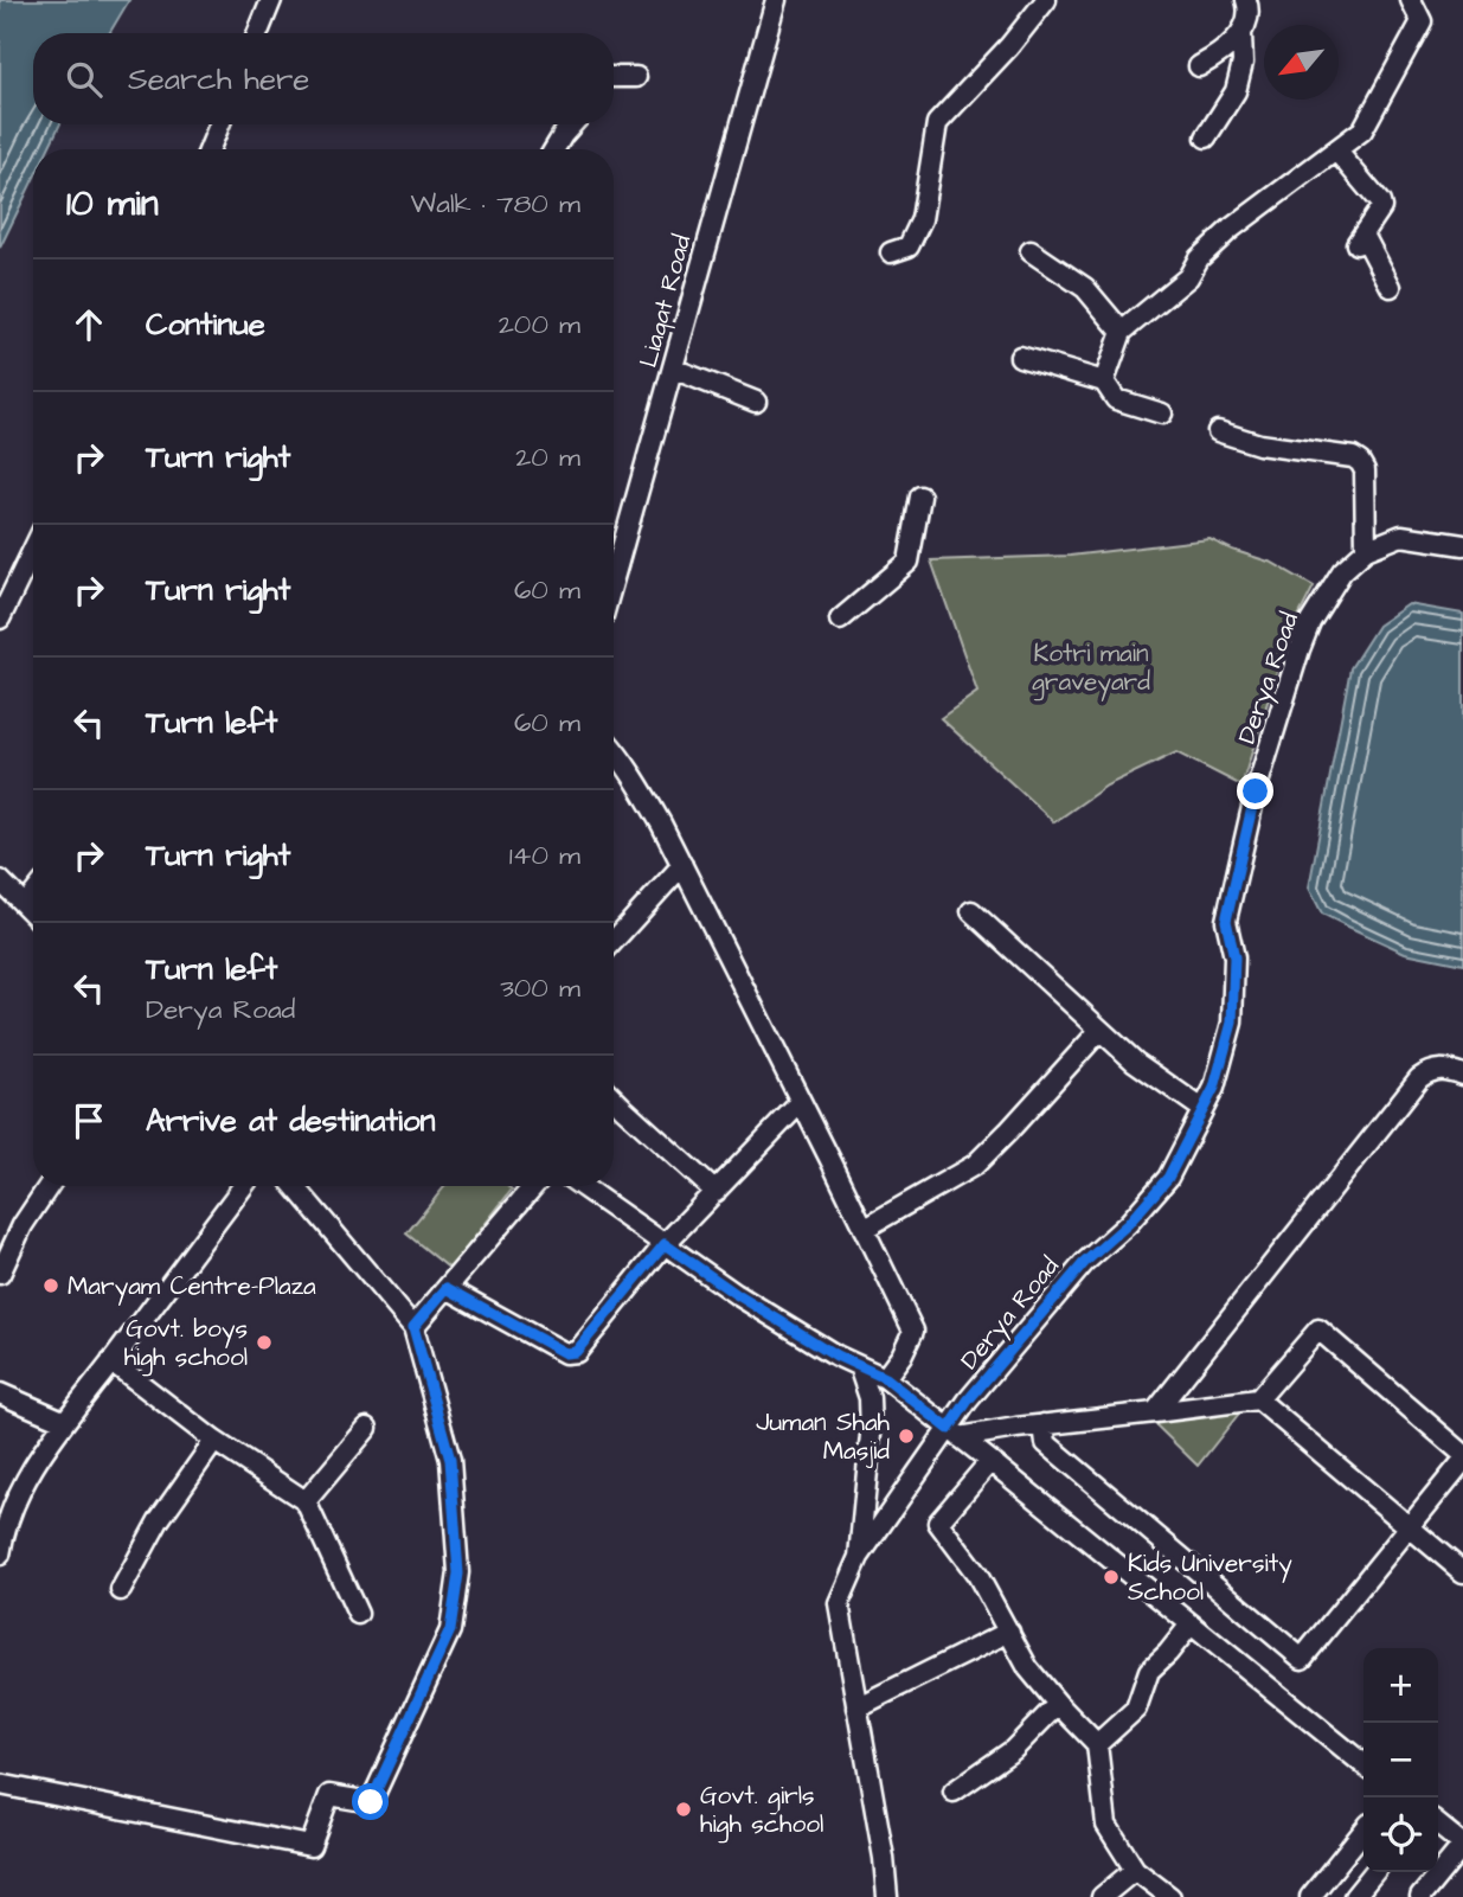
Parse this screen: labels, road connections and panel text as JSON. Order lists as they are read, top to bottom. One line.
{"streets":{"street":["Liaqat Road","Derya Road"]},"parks":["Kotri main graveyard"],"places":["Maryam Centre-Plaza","Govt. boys high school","Juman Shah Masjid","Kids University School","Govt. girls high school"],"north":"bottom left","page":{"search":"Search here","heading":["10 min","Walk · 780 m"],"list":[["Continue","200 m"],["Turn right","20 m"],["Turn right","60 m"],["Turn left","60 m"],["Turn right","140 m"],["Turn left","Derya Road","300 m"],"Arrive at destination"],"map_buttons":["+","−"]}}
